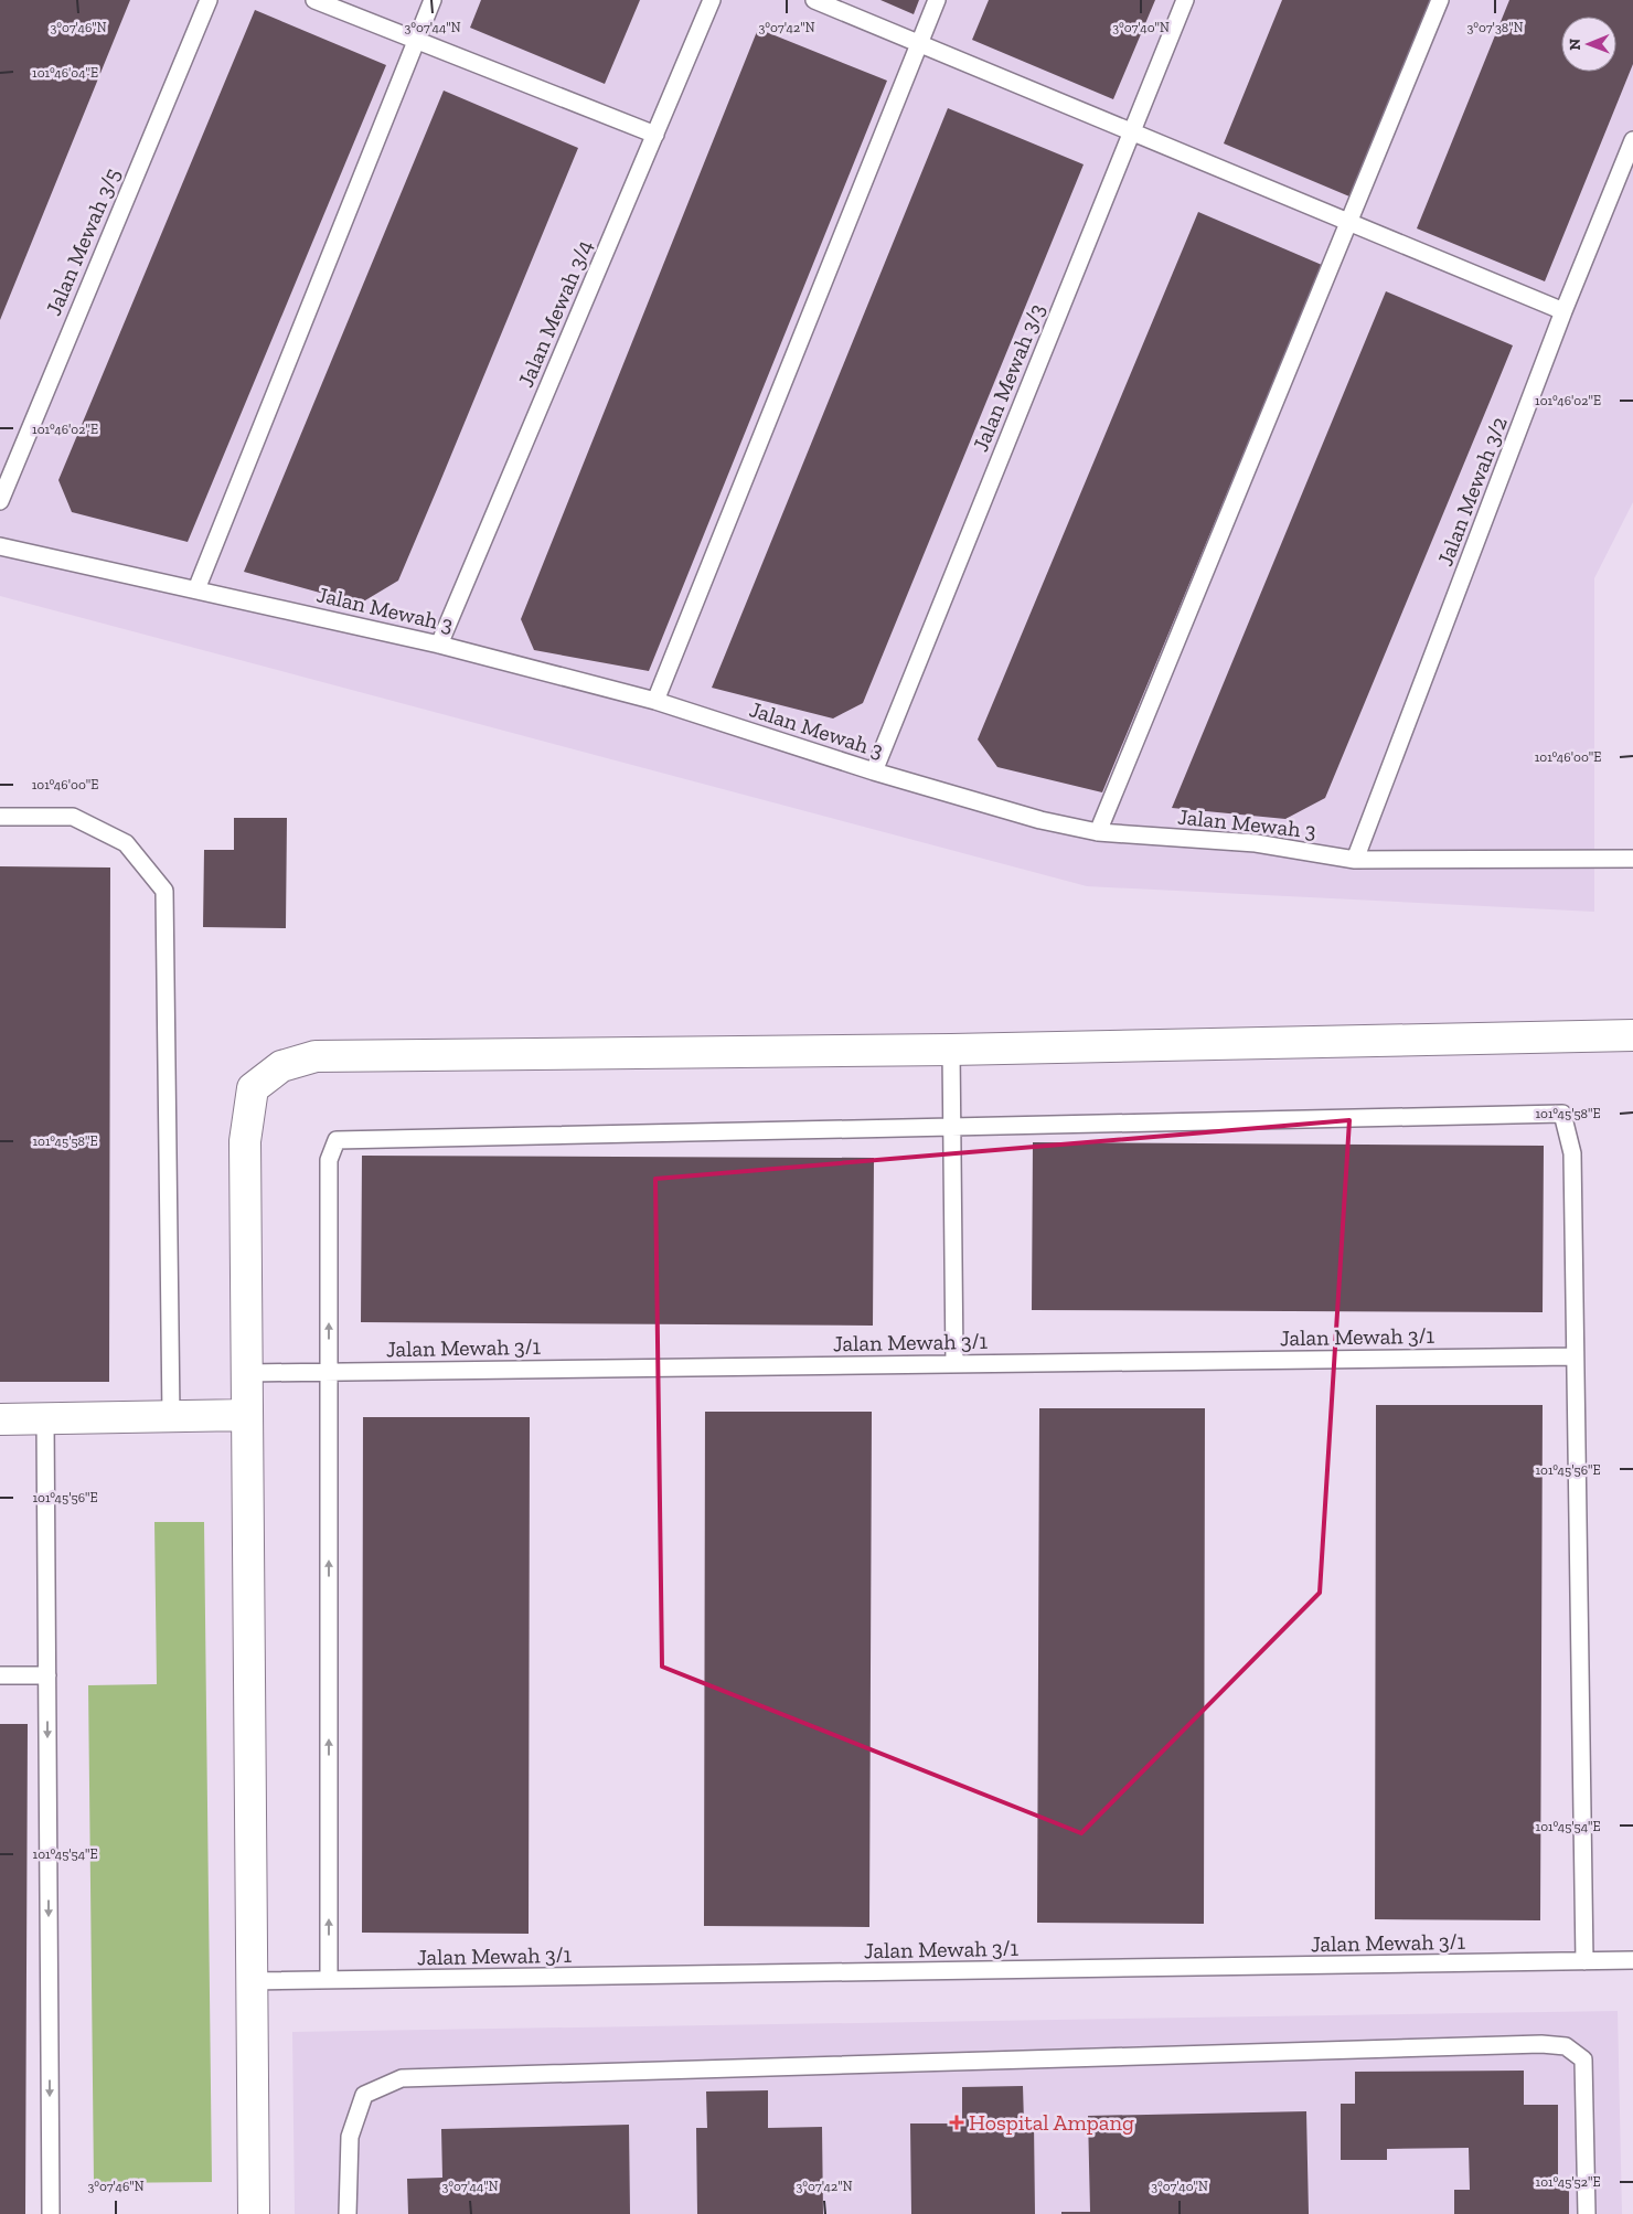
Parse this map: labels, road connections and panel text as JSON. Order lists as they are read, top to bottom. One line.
{"streets":{"lane":["Jalan Mewah 3/5","Jalan Mewah 3/4","Jalan Mewah 3/3","Jalan Mewah 3/2","Jalan Mewah 3","Jalan Mewah 3/1"]},"crossings":[["Jalan Mewah 3/4","Jalan Mewah 3"],["Jalan Mewah 3/3","Jalan Mewah 3"],["Jalan Mewah 3/2","Jalan Mewah 3"]],"places":{"health":["Hospital Ampang"]},"north":"left","coordinates":["3°07'46\"N","3°07'44\"N","3°07'42\"N","3°07'40\"N","3°07'38\"N","101°46'04\"E","101°46'02\"E","101°46'00\"E","101°45'58\"E","101°45'56\"E","101°45'54\"E","101°45'52\"E"]}
